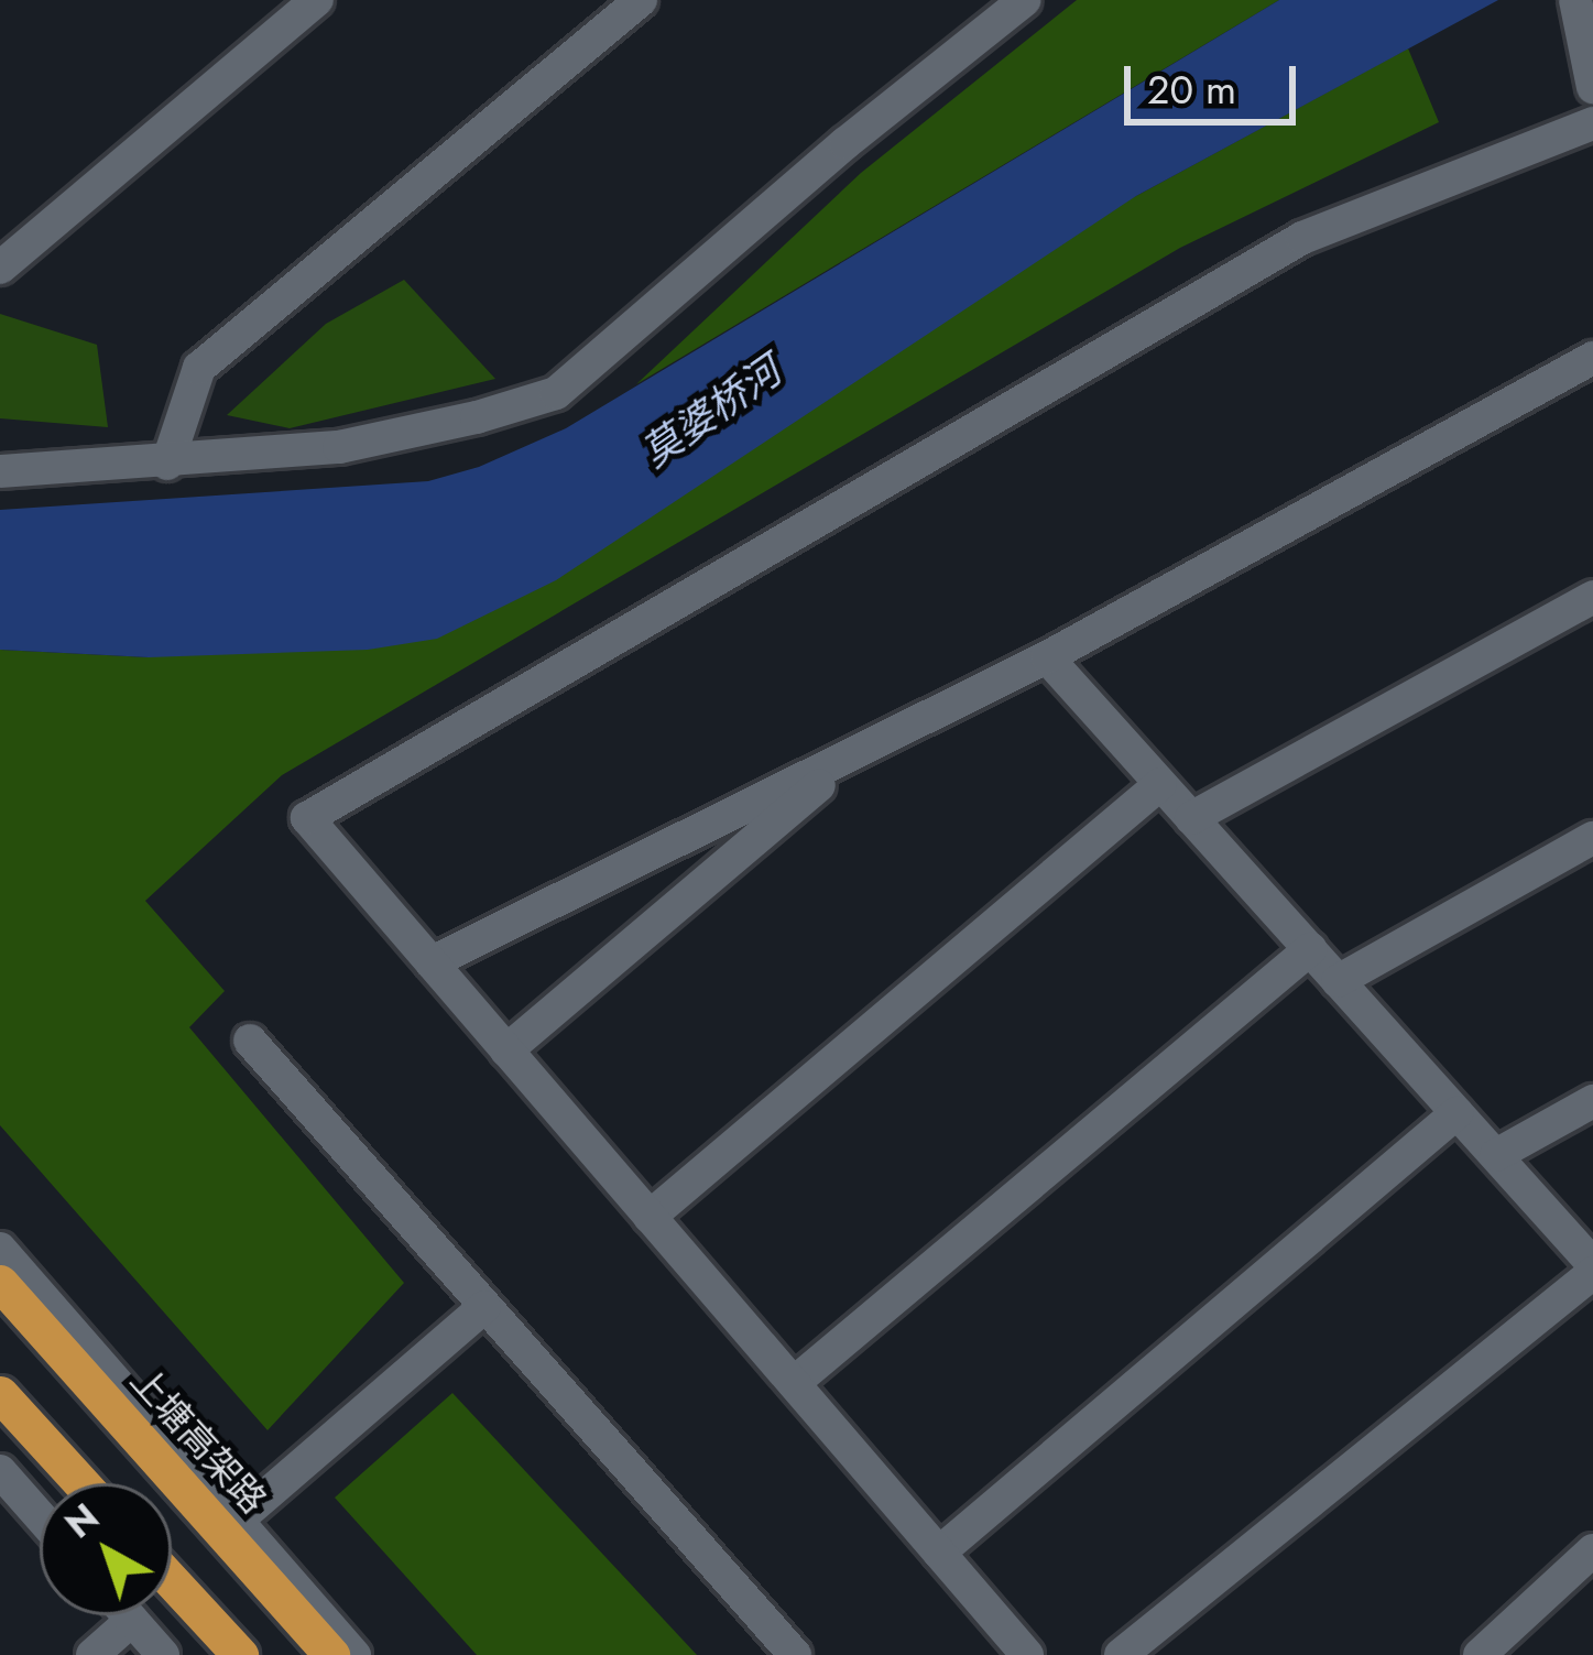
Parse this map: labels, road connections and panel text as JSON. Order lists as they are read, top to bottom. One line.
{"streets":{"highway":["上塘高架路"]},"water":["莫婆桥河"],"scale_bar":"20 m","north":"top left"}
